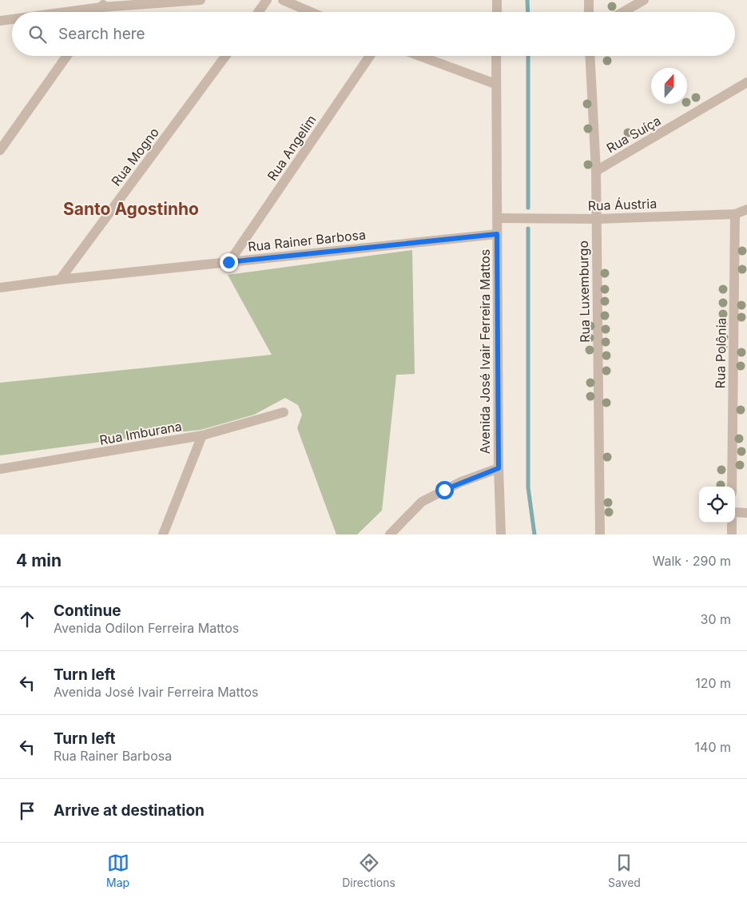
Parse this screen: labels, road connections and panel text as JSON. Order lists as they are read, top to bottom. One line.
{"streets":{"street":["Rua Suíça","Rua Angelim","Rua Mogno","Rua Áustria","Rua Rainer Barbosa","Rua Luxemburgo","Avenida José Ivair Ferreira Mattos","Rua Polônia","Rua Imburana"]},"crossings":[["Rua Suíça","Rua Luxemburgo"],["Rua Angelim","Rua Rainer Barbosa"],["Rua Mogno","Rua Rainer Barbosa"],["Rua Áustria","Rua Luxemburgo"],["Rua Áustria","Avenida José Ivair Ferreira Mattos"],["Rua Áustria","Rua Polônia"],["Rua Rainer Barbosa","Avenida José Ivair Ferreira Mattos"]],"districts":["Santo Agostinho"],"north":"top","page":{"search":"Search here","heading":["4 min","Walk · 290 m"],"list":[["Continue","Avenida Odilon Ferreira Mattos","30 m"],["Turn left","Avenida José Ivair Ferreira Mattos","120 m"],["Turn left","Rua Rainer Barbosa","140 m"],"Arrive at destination"],"nav":["Map","Directions","Saved"]}}
